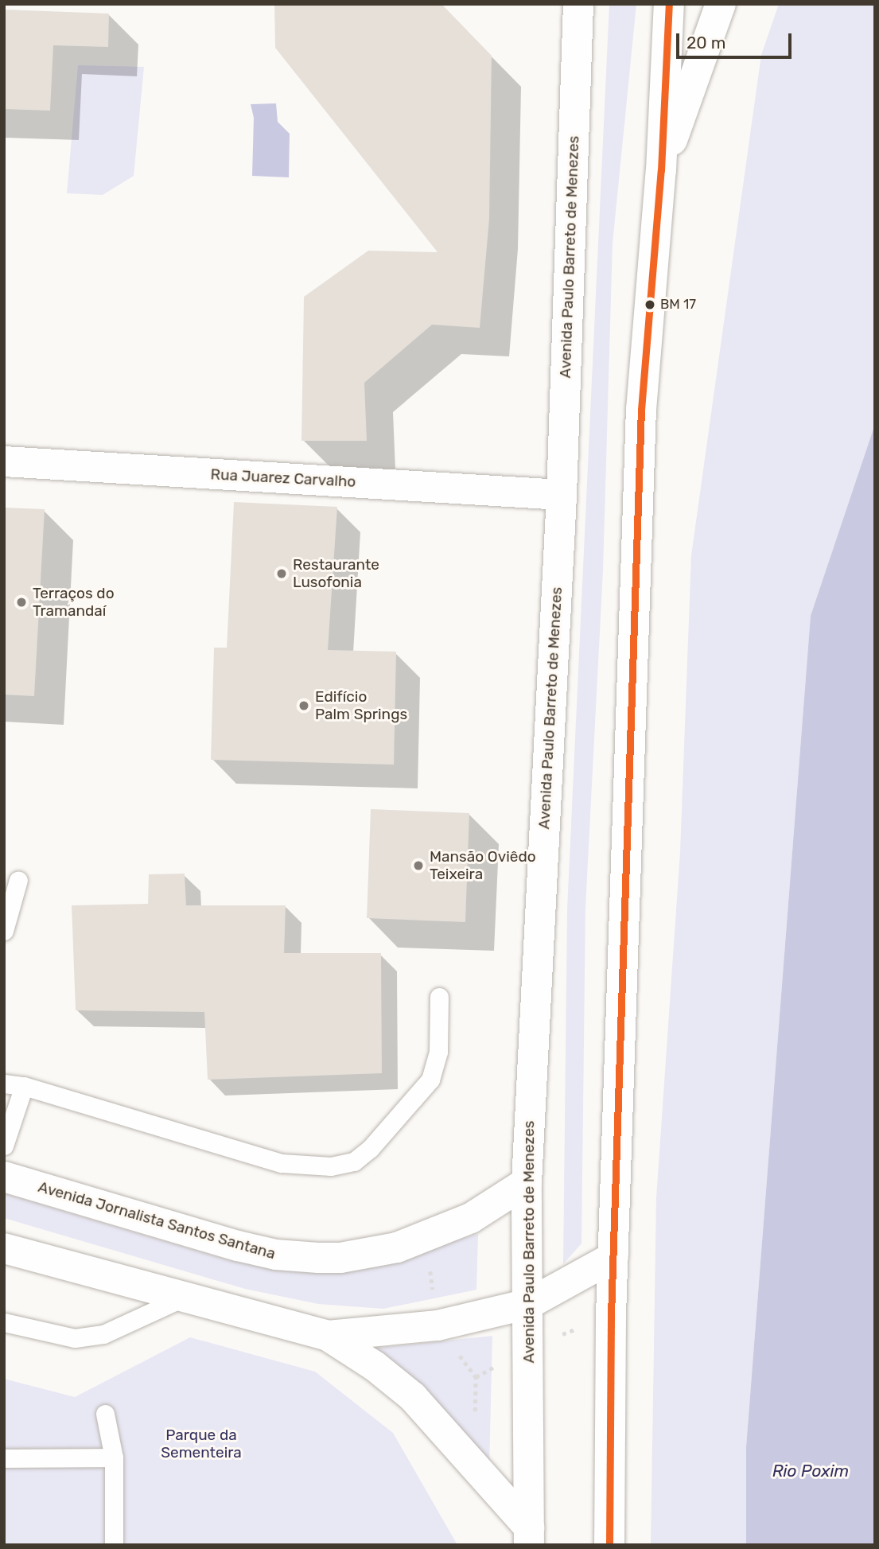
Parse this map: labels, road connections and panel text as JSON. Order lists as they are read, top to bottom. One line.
{"streets":{"main road":["Avenida Paulo Barreto de Menezes","Rua Juarez Carvalho","Avenida Jornalista Santos Santana"]},"crossings":[["Avenida Paulo Barreto de Menezes","Rua Juarez Carvalho"],["Avenida Paulo Barreto de Menezes","Avenida Jornalista Santos Santana"]],"water":["Rio Poxim"],"parks":["Parque da Sementeira"],"places":["BM 17","Restaurante Lusofonia","Terraços do Tramandaí","Edifício Palm Springs","Mansão Oviêdo Teixeira"],"scale_bar":"20 m"}
